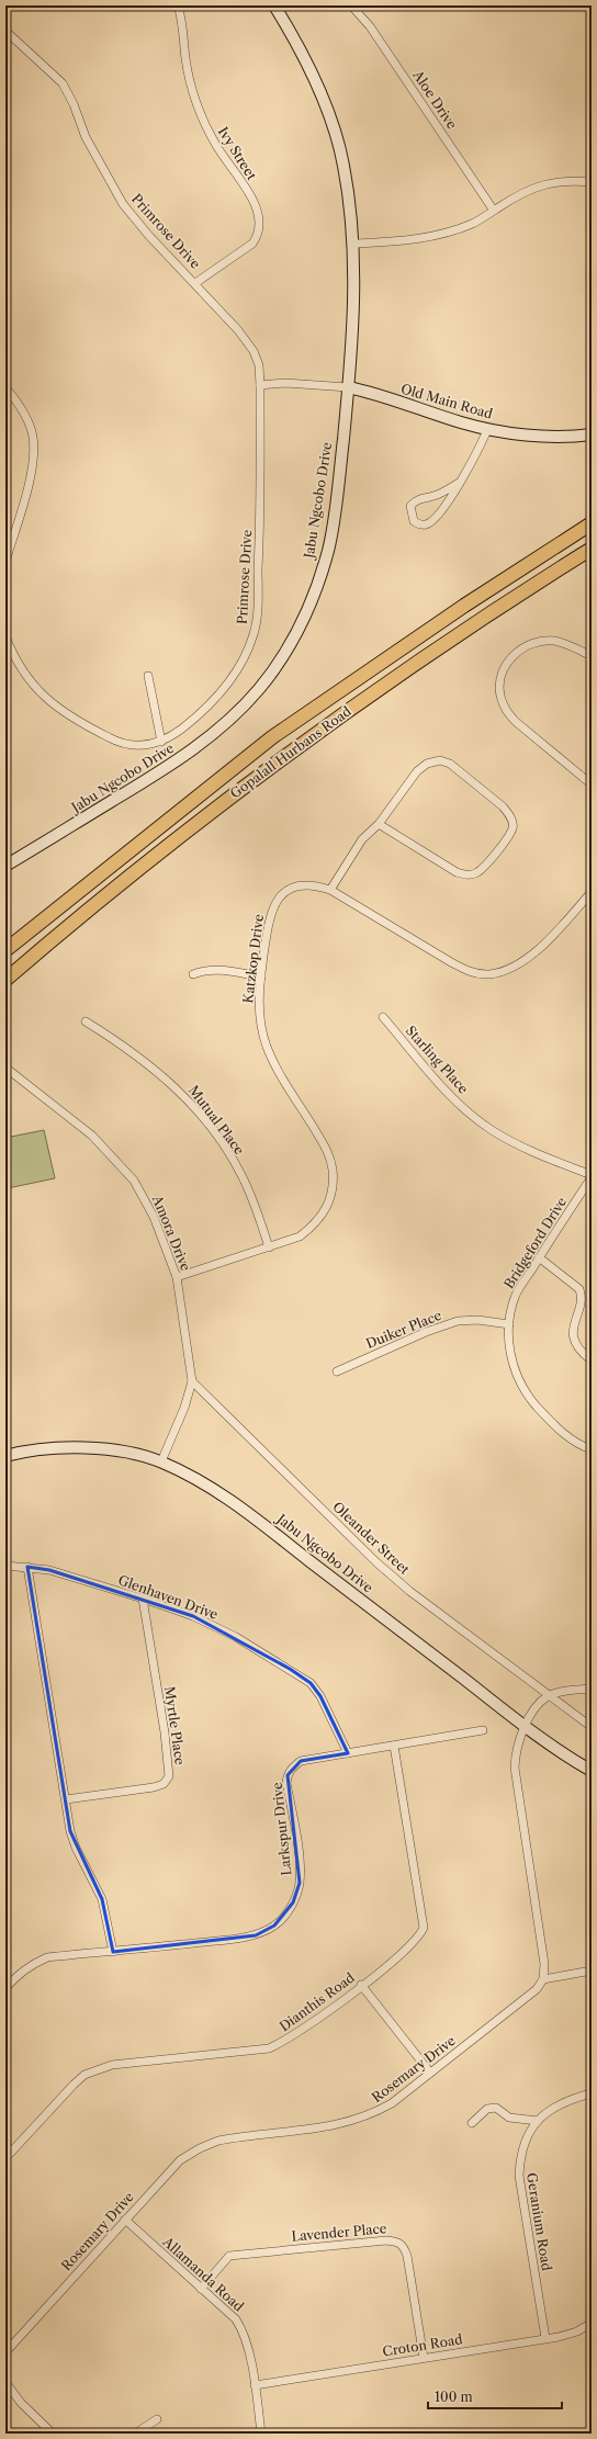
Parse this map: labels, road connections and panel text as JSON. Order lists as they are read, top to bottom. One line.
{"streets":{"main road":["Old Main Road","Jabu Ngcobo Drive","Gopalall Hurbans Road"],"street":["Aloe Drive","Ivy Street","Primrose Drive","Katzkop Drive","Starling Place","Mutual Place","Amora Drive","Bridgeford Drive","Duiker Place","Oleander Street","Glenhaven Drive","Myrtle Place","Larkspur Drive","Dianthis Road","Rosemary Drive","Geranium Road","Lavender Place","Allamanda Road","Croton Road"]},"crossings":[["Ivy Street","Primrose Drive"],["Old Main Road","Jabu Ngcobo Drive"],["Jabu Ngcobo Drive","Amora Drive"],["Katzkop Drive","Mutual Place"],["Katzkop Drive","Amora Drive"],["Starling Place","Bridgeford Drive"],["Amora Drive","Oleander Street"],["Bridgeford Drive","Duiker Place"],["Glenhaven Drive","Myrtle Place"],["Glenhaven Drive","Larkspur Drive"],["Larkspur Drive","Dianthis Road"],["Rosemary Drive","Allamanda Road"],["Geranium Road","Croton Road"],["Lavender Place","Allamanda Road"],["Lavender Place","Croton Road"],["Allamanda Road","Croton Road"]],"scale_bar":"100 m"}
